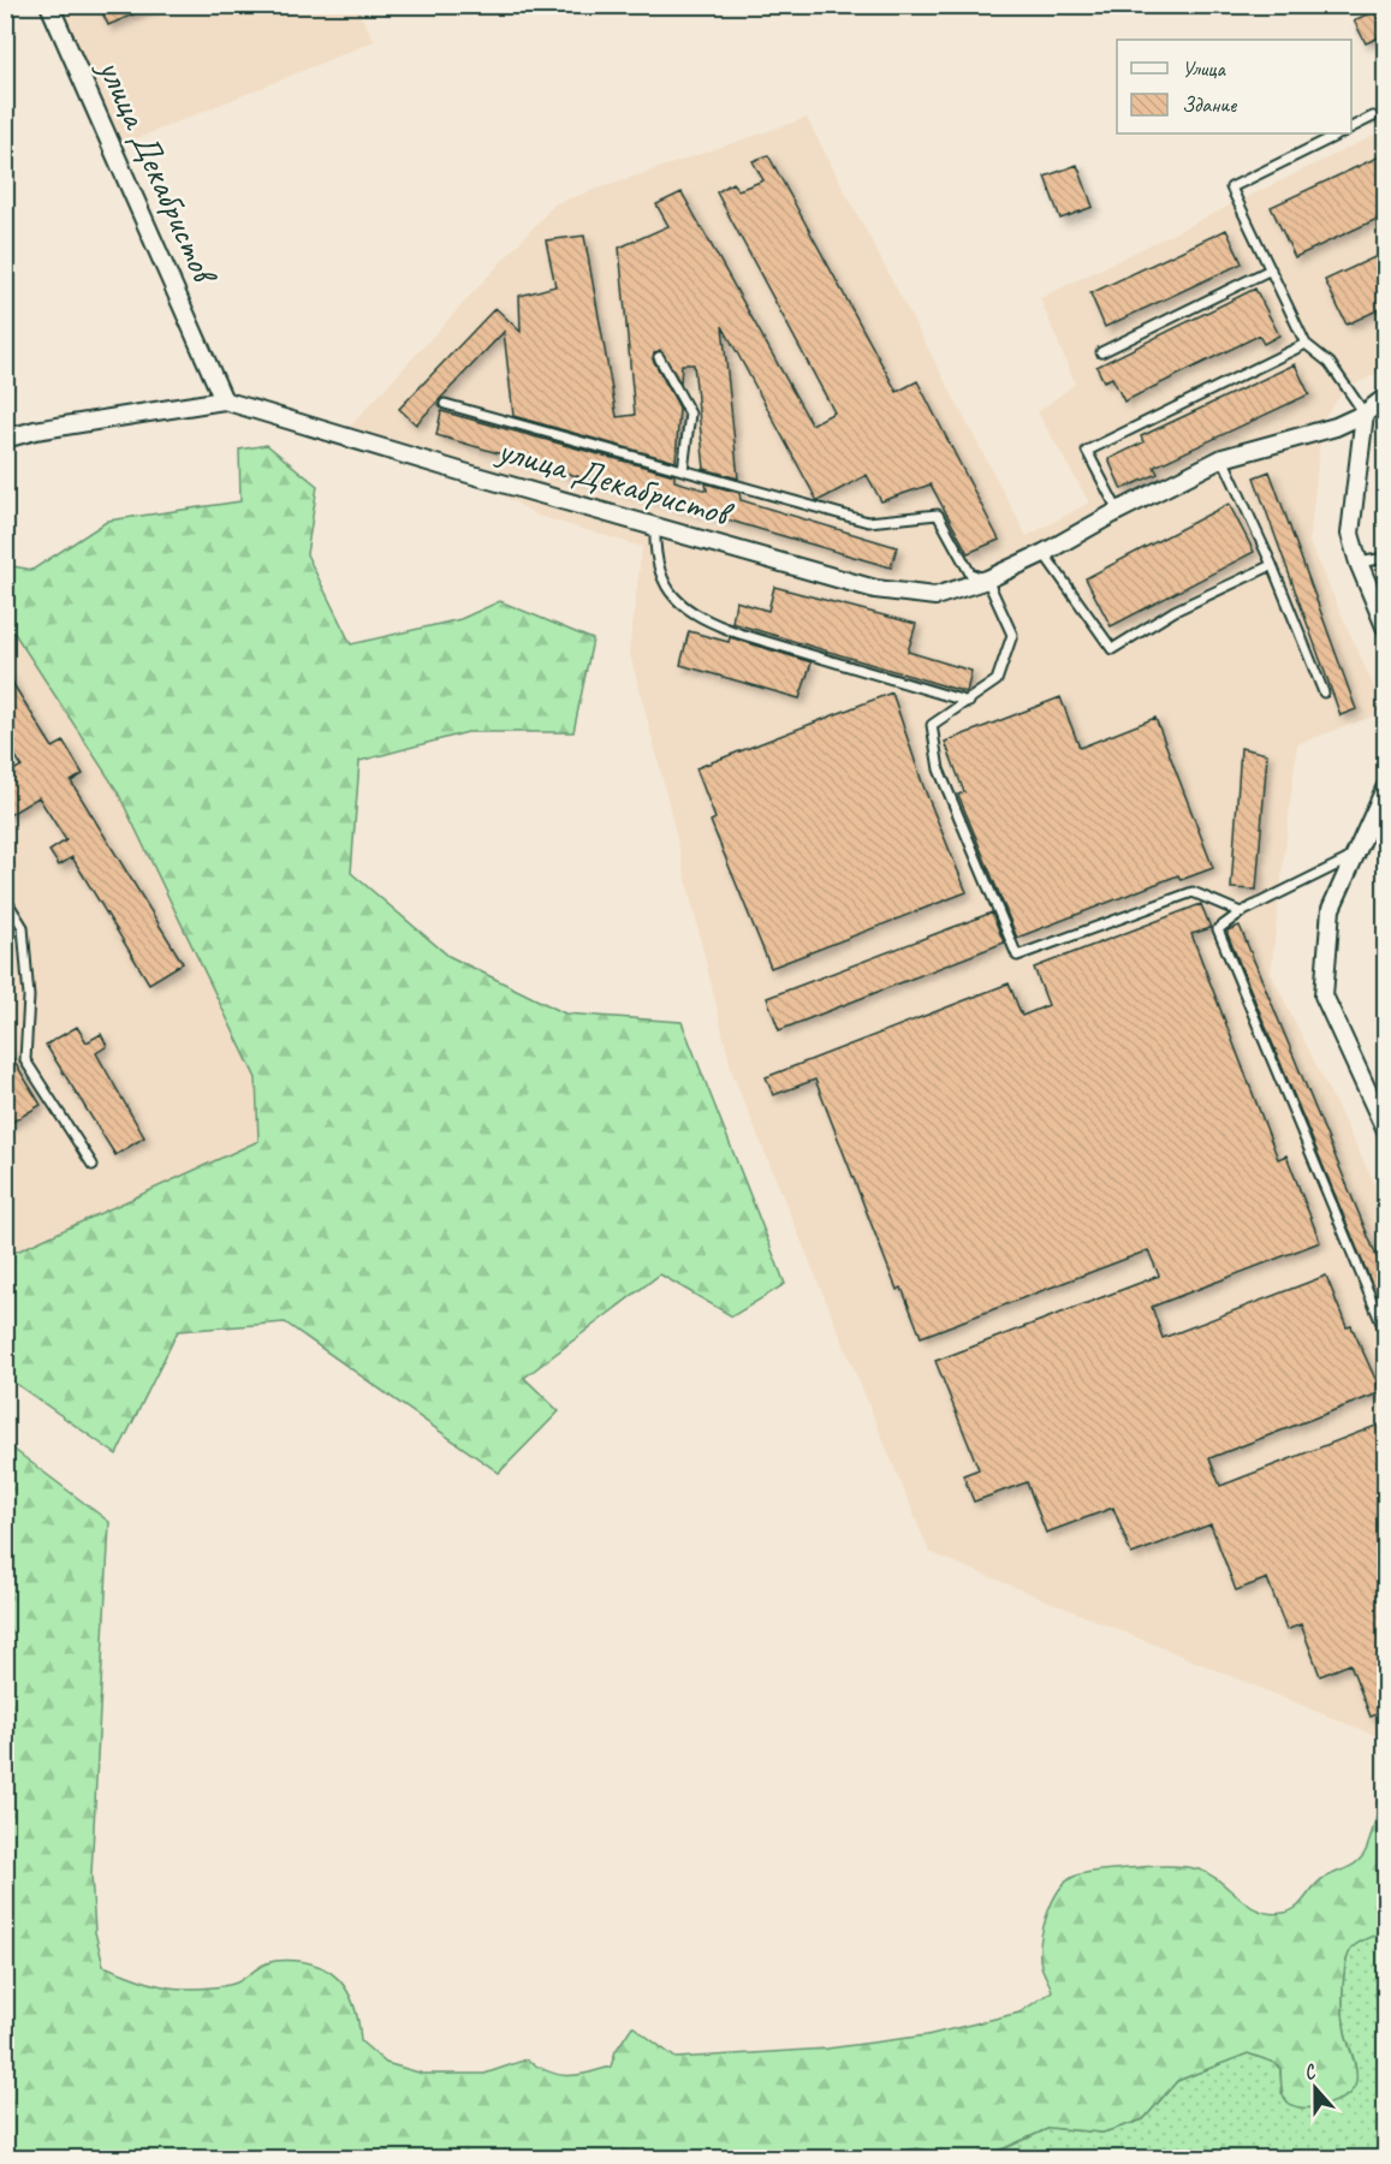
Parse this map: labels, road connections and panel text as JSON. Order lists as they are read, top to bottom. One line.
{"streets":{"street":["улица Декабристов"]},"legend":["Улица","Здание"],"north":"top"}
